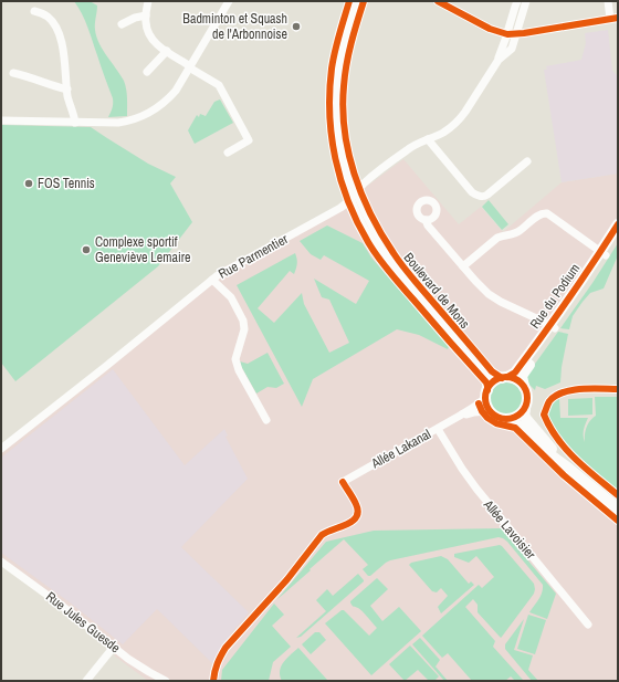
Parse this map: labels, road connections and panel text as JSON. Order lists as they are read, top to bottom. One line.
{"streets":{"main road":["Boulevard de Mons","Rue du Podium"],"street":["Rue Parmentier","Allée Lakanal","Allée Lavoisier","Rue Jules Guesde"]},"crossings":[["Rue Parmentier","Boulevard de Mons"],["Boulevard de Mons","Rue du Podium"],["Boulevard de Mons","Allée Lakanal"],["Rue du Podium","Allée Lakanal"],["Allée Lakanal","Allée Lavoisier"]],"places":["Badminton et Squash de l'Arbonnoise","FOS Tennis","Complexe sportif Geneviève Lemaire"]}
